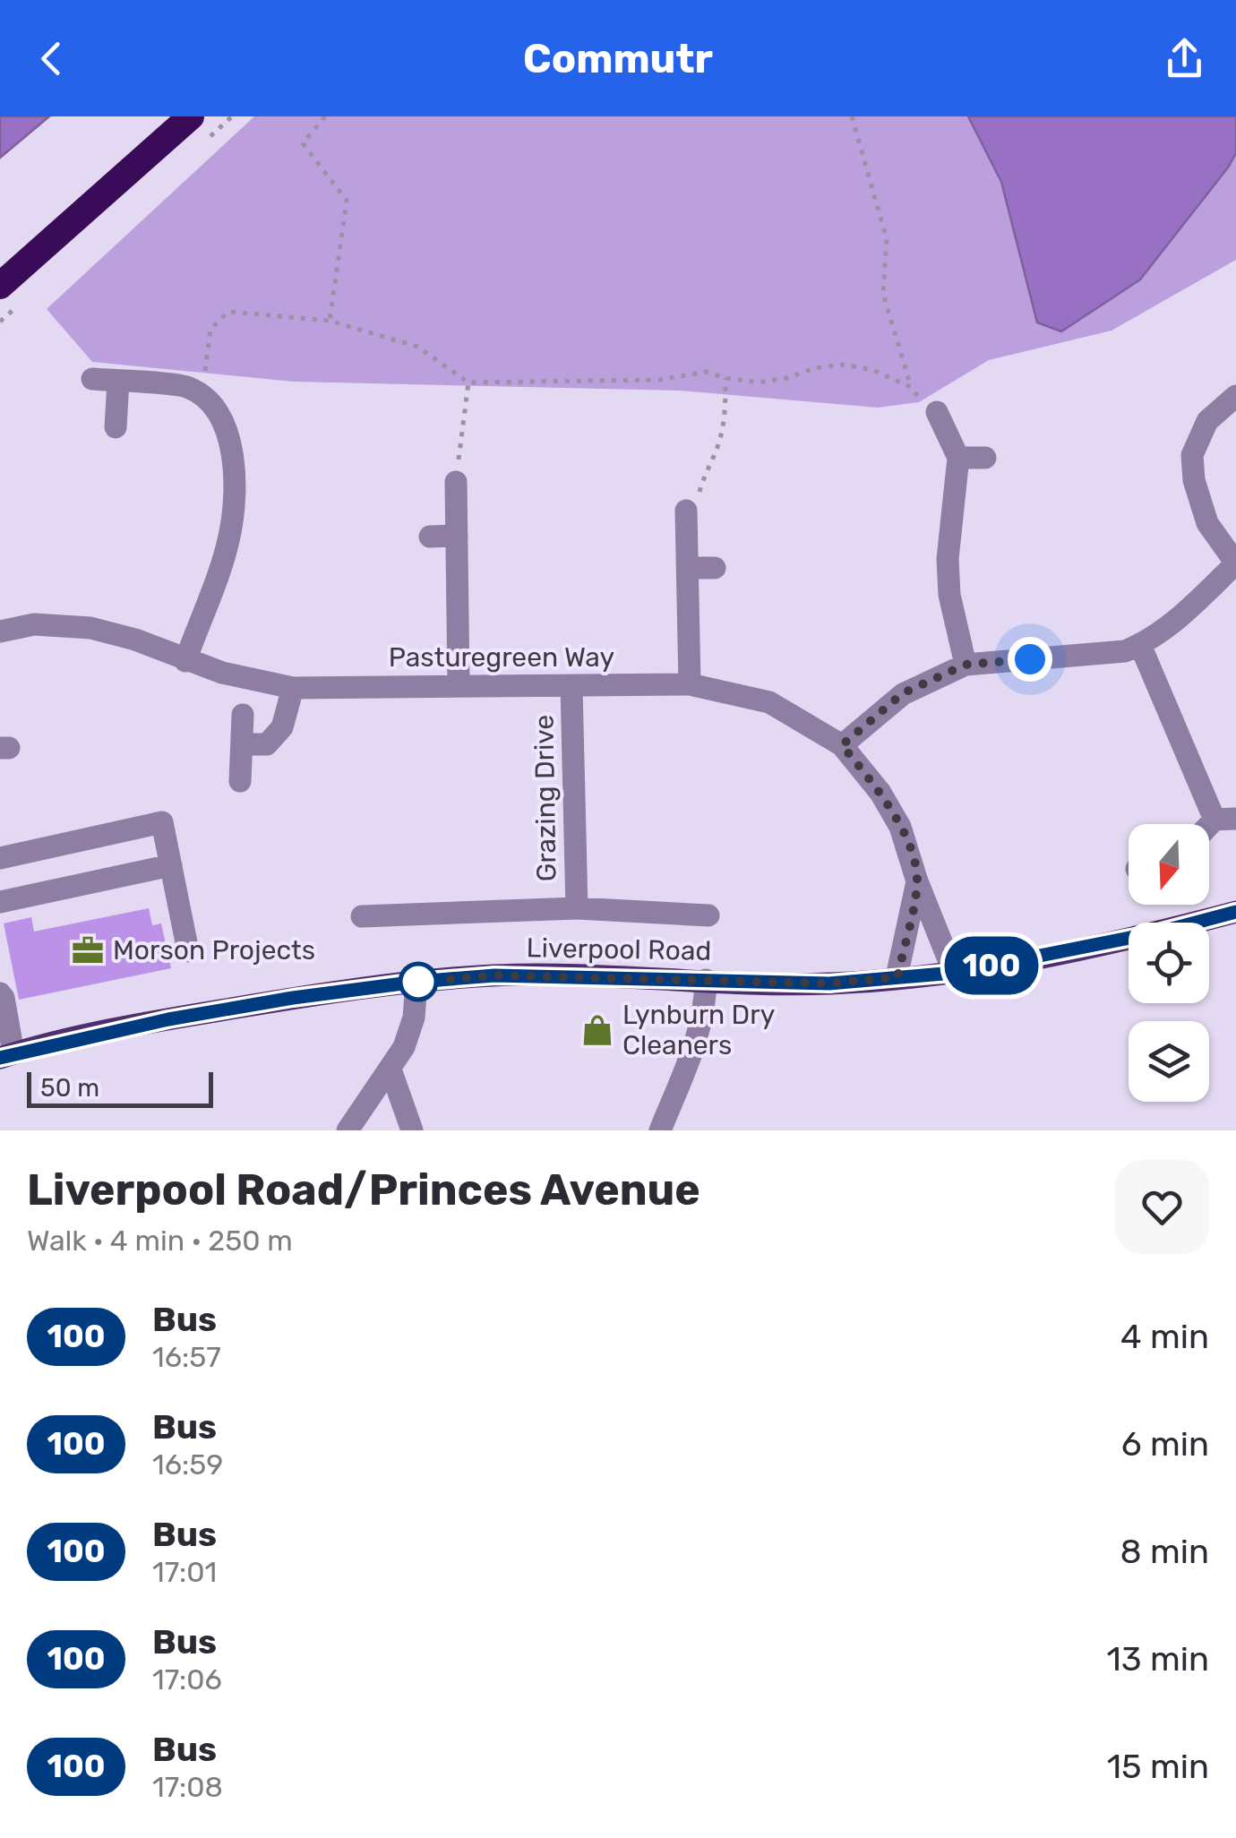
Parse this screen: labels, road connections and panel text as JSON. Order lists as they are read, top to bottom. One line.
{"streets":{"main road":["Liverpool Road"],"street":["Pasturegreen Way","Grazing Drive"]},"crossings":[["Pasturegreen Way","Grazing Drive"],["Pasturegreen Way","Liverpool Road"]],"places":{"office":["Morson Projects"],"shop":["Lynburn Dry Cleaners"]},"lines":["bus line 100"],"scale_bar":"50 m","north":"bottom","page":{"header":"Commutr","on_map":"100","scale":"50 m","heading":["Liverpool Road/Princes Avenue","Walk · 4 min · 250 m"],"list":[{"mark":"100","name":"Bus","note":"16:57","value":"4 min"},{"mark":"100","name":"Bus","note":"16:59","value":"6 min"},{"mark":"100","name":"Bus","note":"17:01","value":"8 min"},{"mark":"100","name":"Bus","note":"17:06","value":"13 min"},{"mark":"100","name":"Bus","note":"17:08","value":"15 min"}]}}
